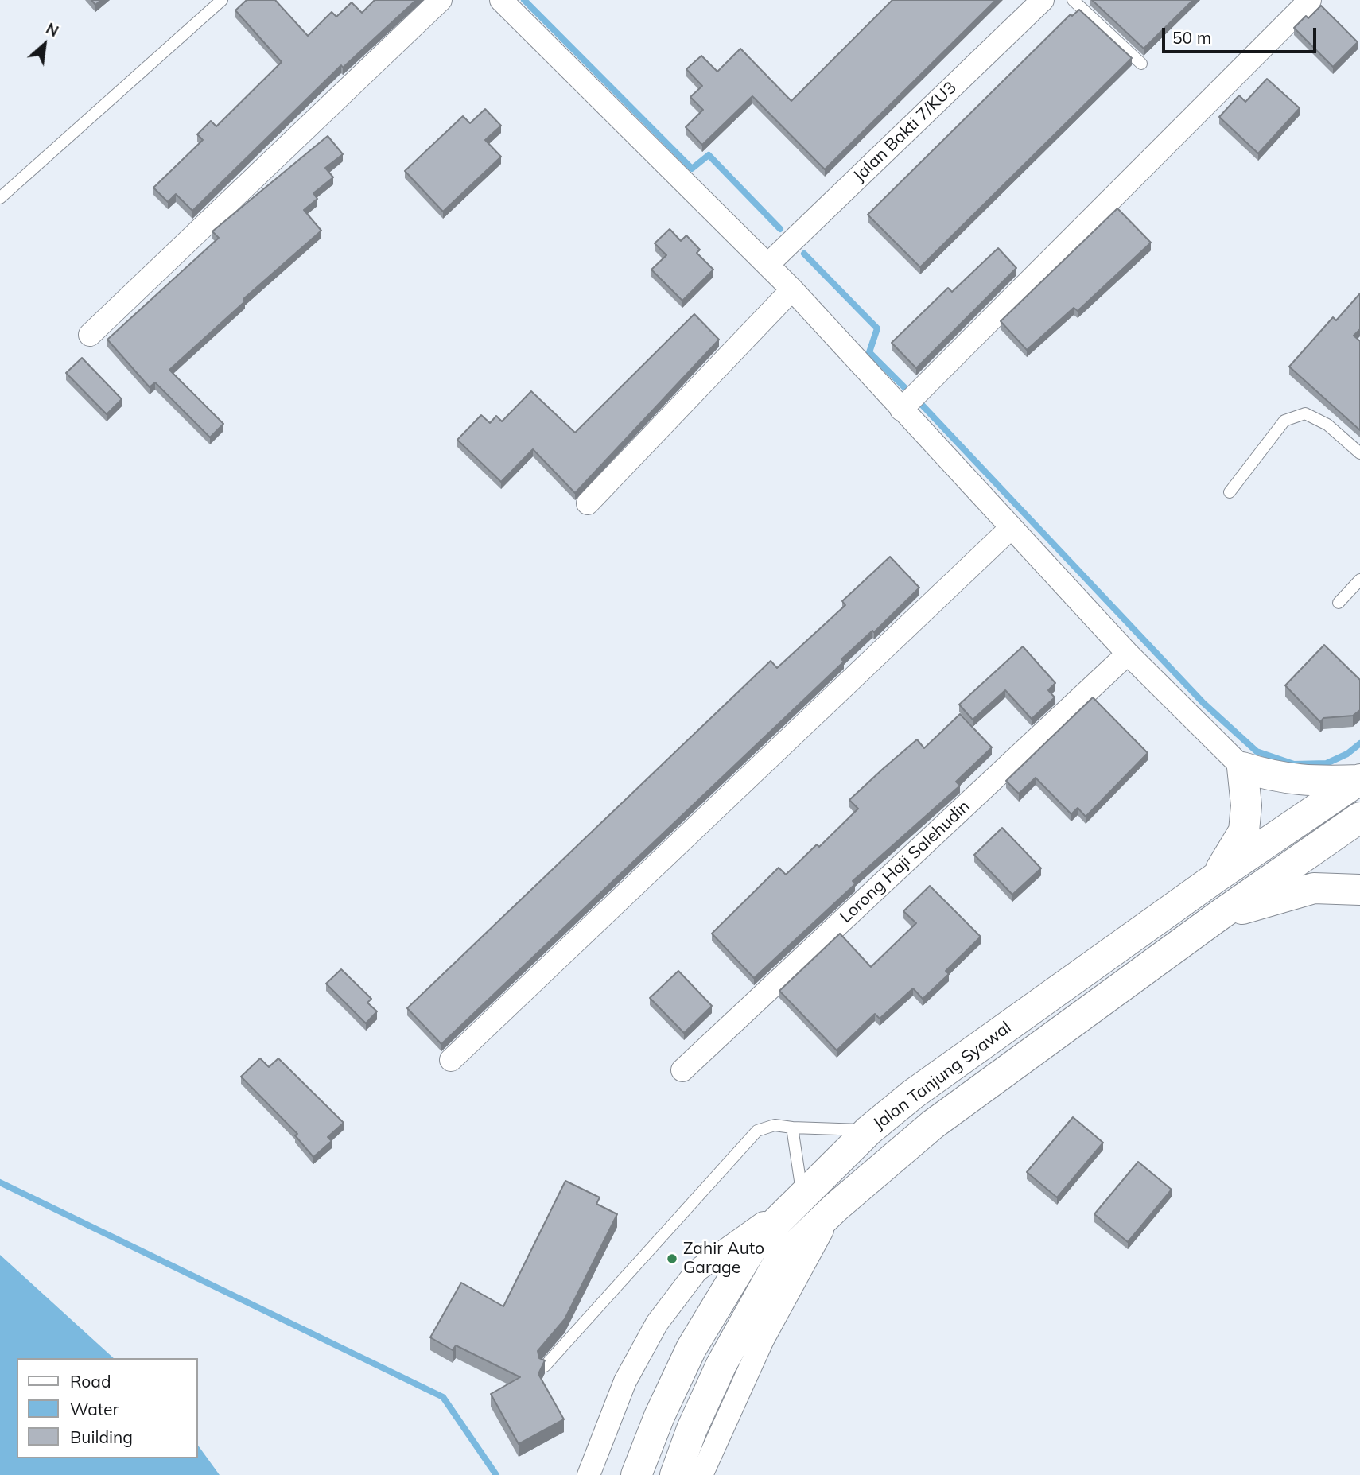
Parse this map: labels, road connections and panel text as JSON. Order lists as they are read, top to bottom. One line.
{"streets":{"main road":["Jalan Tanjung Syawal"],"street":["Jalan Bakti 7/KU3","Lorong Haji Salehudin"]},"places":["Zahir Auto Garage"],"legend":["Road","Water","Building"],"scale_bar":"50 m","north":"top right"}
